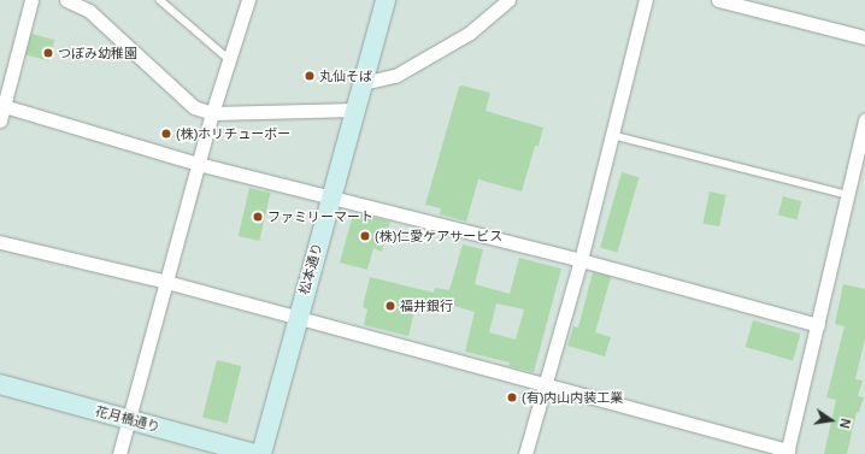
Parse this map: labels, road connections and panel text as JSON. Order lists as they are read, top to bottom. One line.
{"streets":{"street":["松本通り","花月橋通り"]},"places":["つぼみ幼稚園","丸仙そば","(株)ホリチューボー","ファミリーマート","(株)仁愛ケアサービス","福井銀行","(有)内山内装工業"],"north":"right"}
